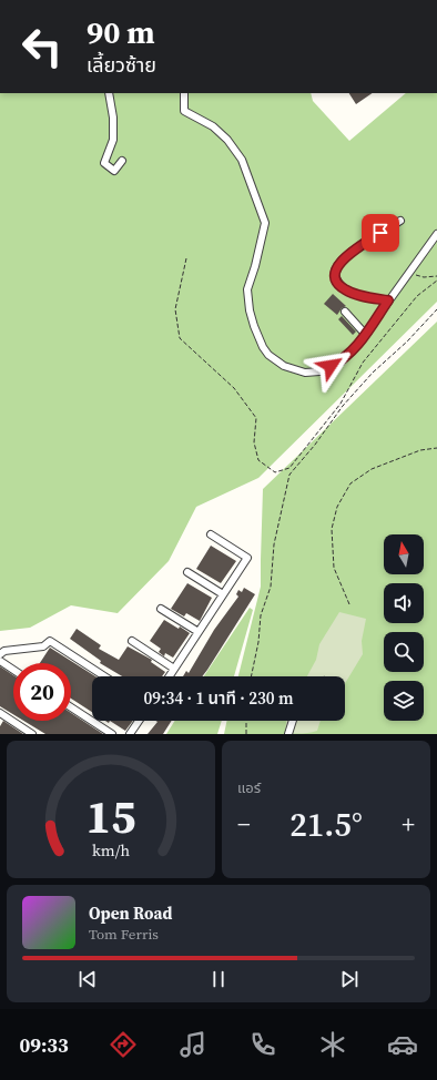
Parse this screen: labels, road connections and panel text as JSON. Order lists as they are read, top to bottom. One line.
{"north":"top","page":{"turn":["90 m","เลี้ยวซ้าย"],"limit":"20","trip":"09:34 · 1 นาที · 230 m","tile":"แอร์","heat":["−","21.5°","+"],"song":["Open Road","Tom Ferris"],"tabs":"09:33","gauge":["15","km/h"]}}
